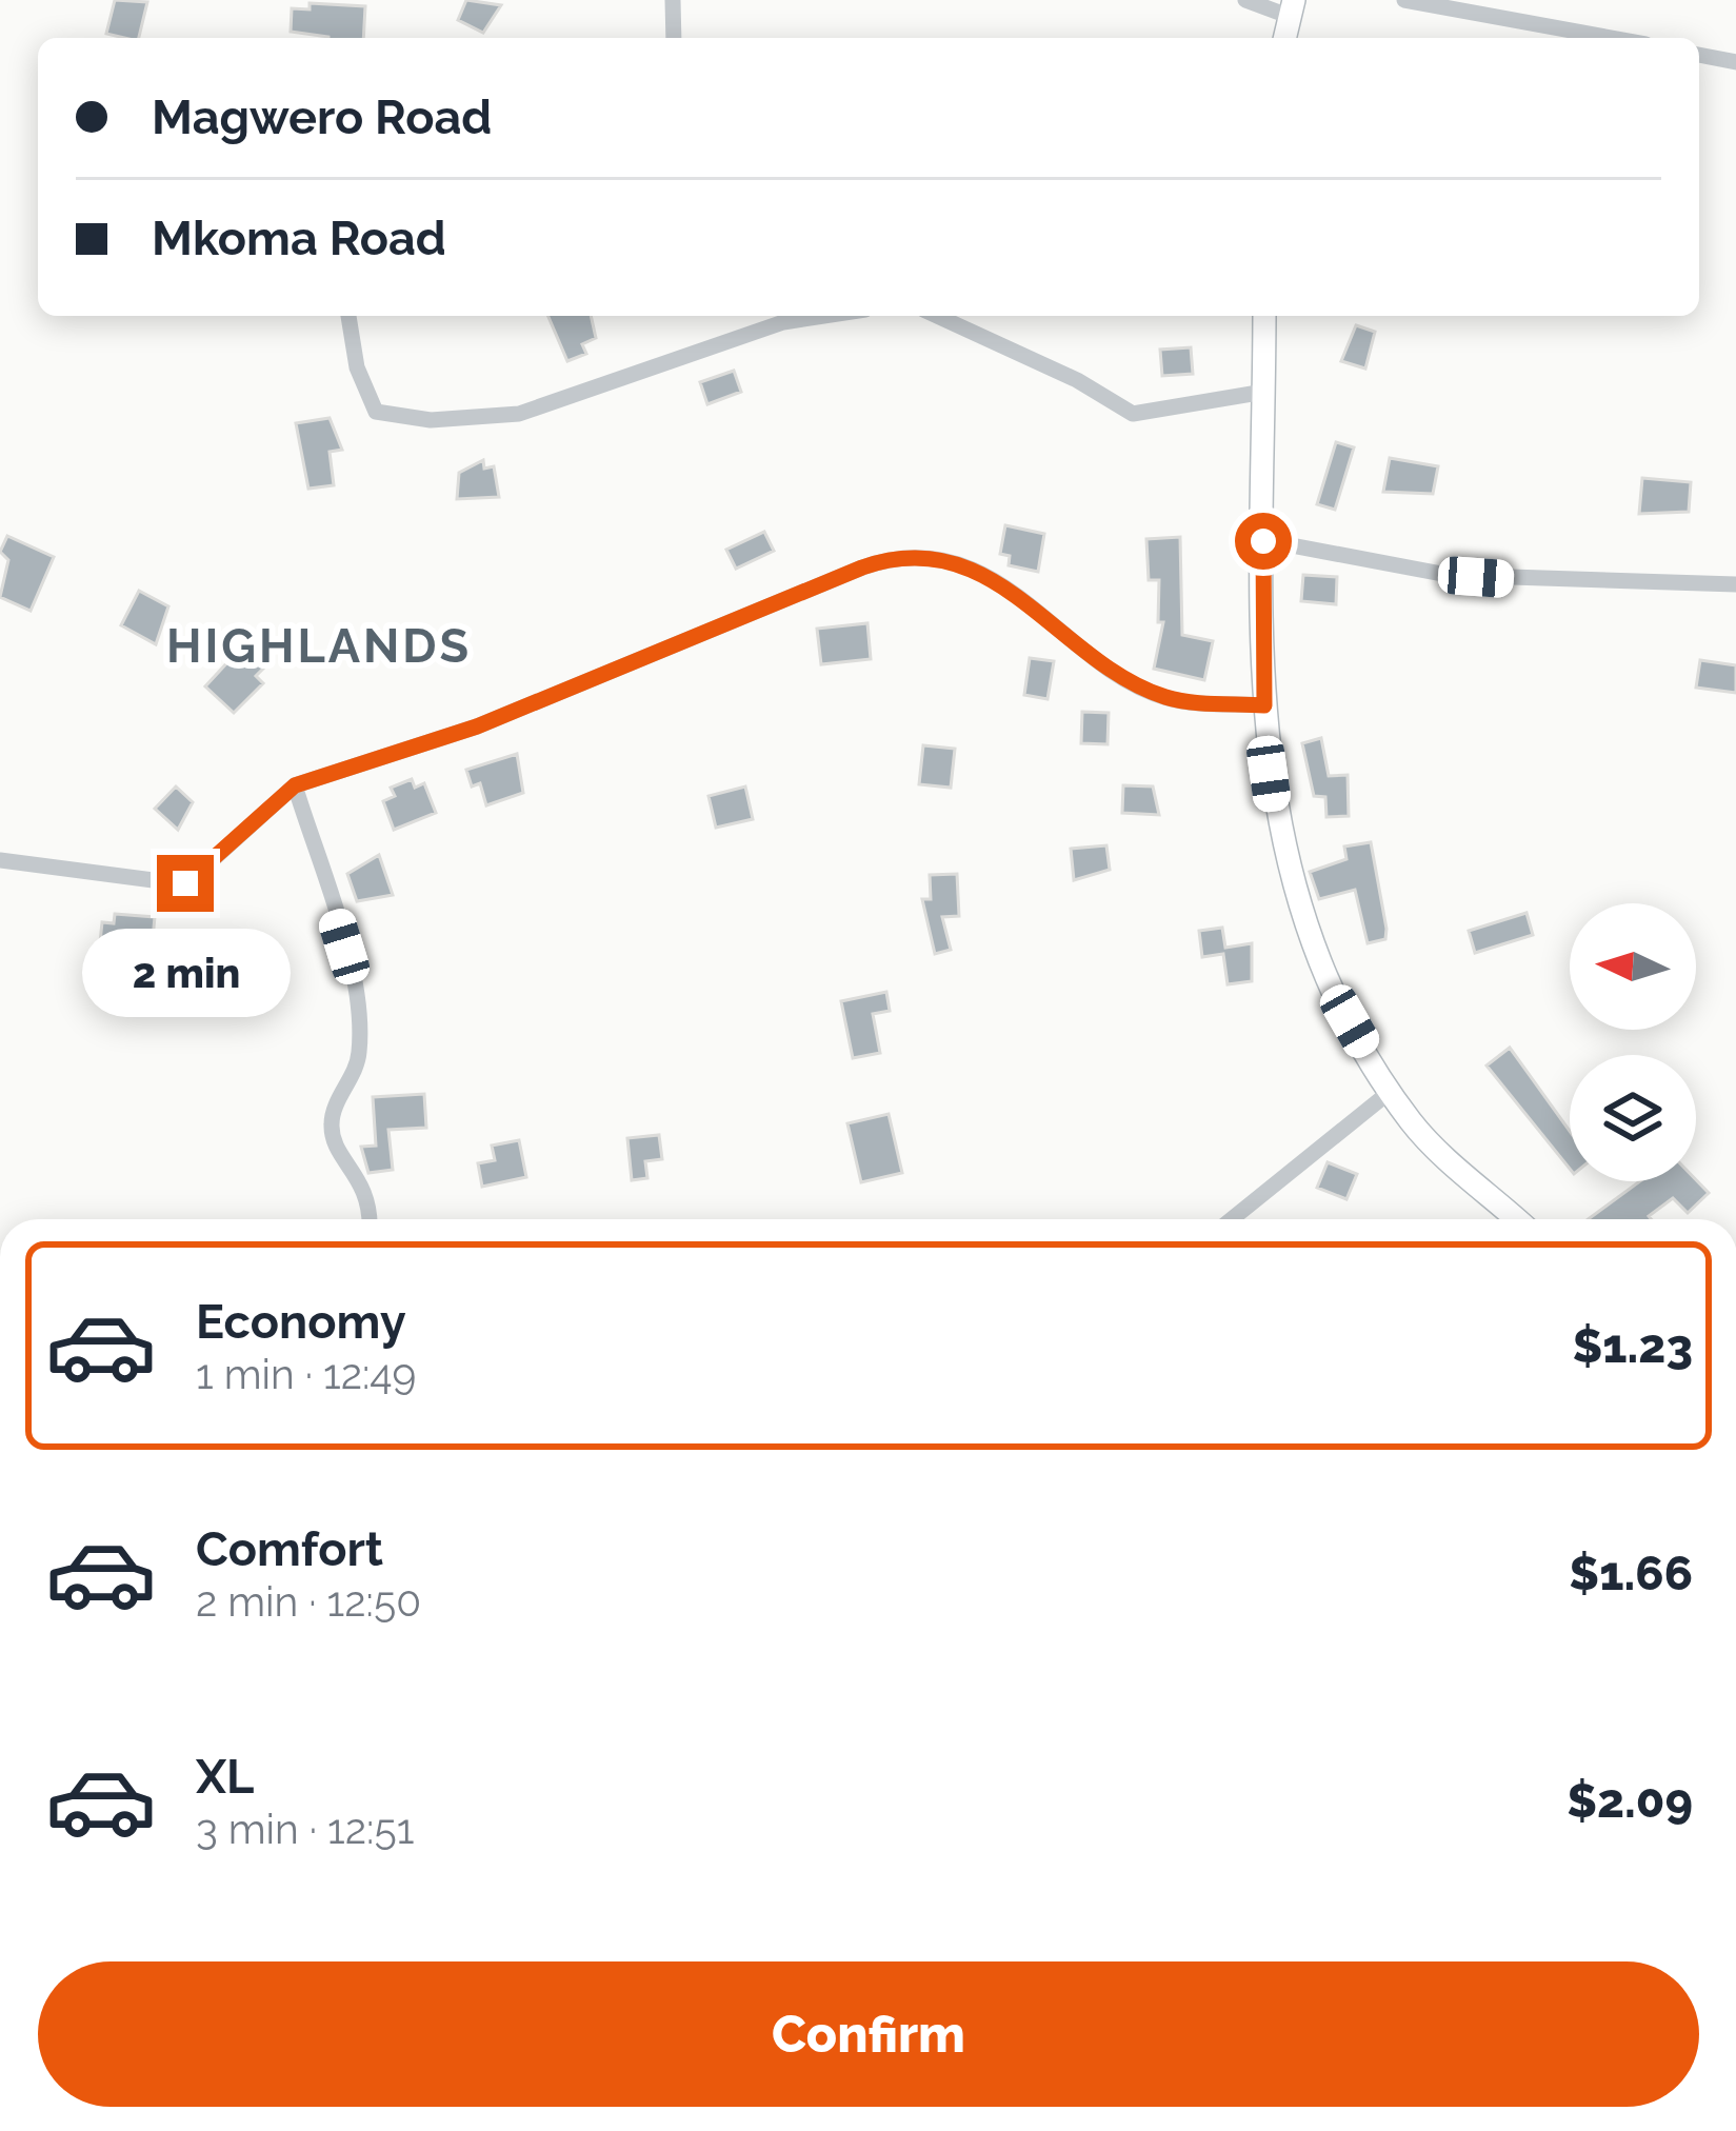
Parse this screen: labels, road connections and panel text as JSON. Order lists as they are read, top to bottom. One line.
{"districts":["HIGHLANDS"],"north":"left","page":{"banner":["Magwero Road","Mkoma Road"],"bubble":"2 min","list":[{"name":"Economy","note":"1 min · 12:49","value":"$1.23"},{"name":"Comfort","note":"2 min · 12:50","value":"$1.66"},{"name":"XL","note":"3 min · 12:51","value":"$2.09"}],"buttons":"Confirm"}}
